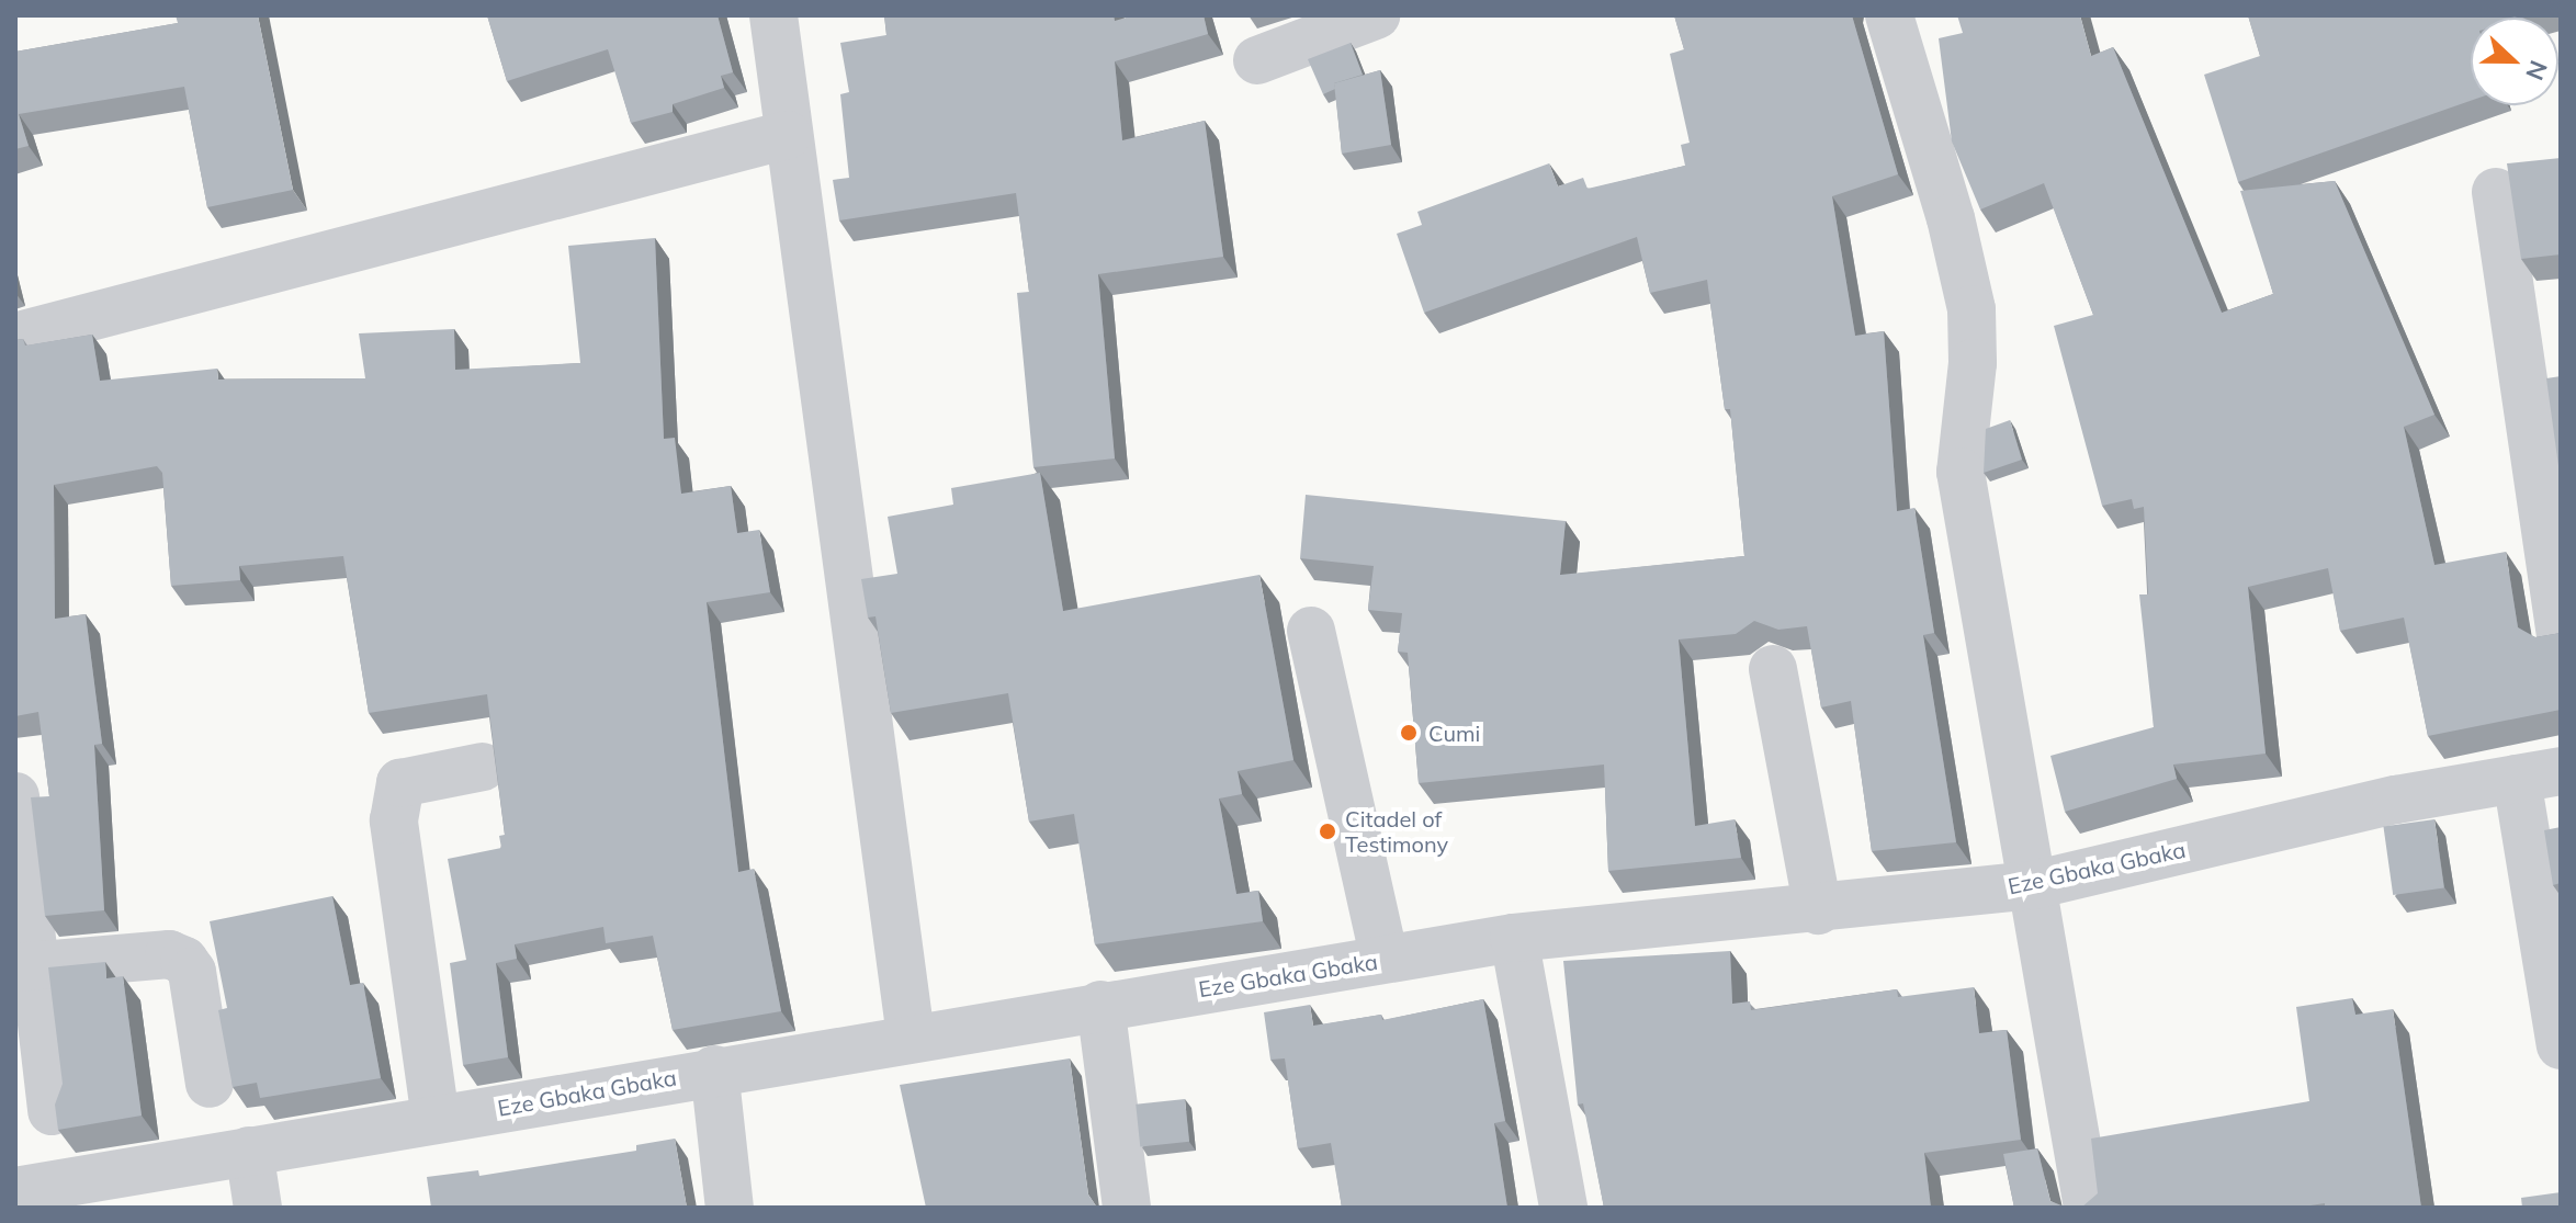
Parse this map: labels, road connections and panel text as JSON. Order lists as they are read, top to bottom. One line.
{"streets":{"street":["Eze Gbaka Gbaka"]},"places":["Cumi","Citadel of Testimony"],"north":"right"}
